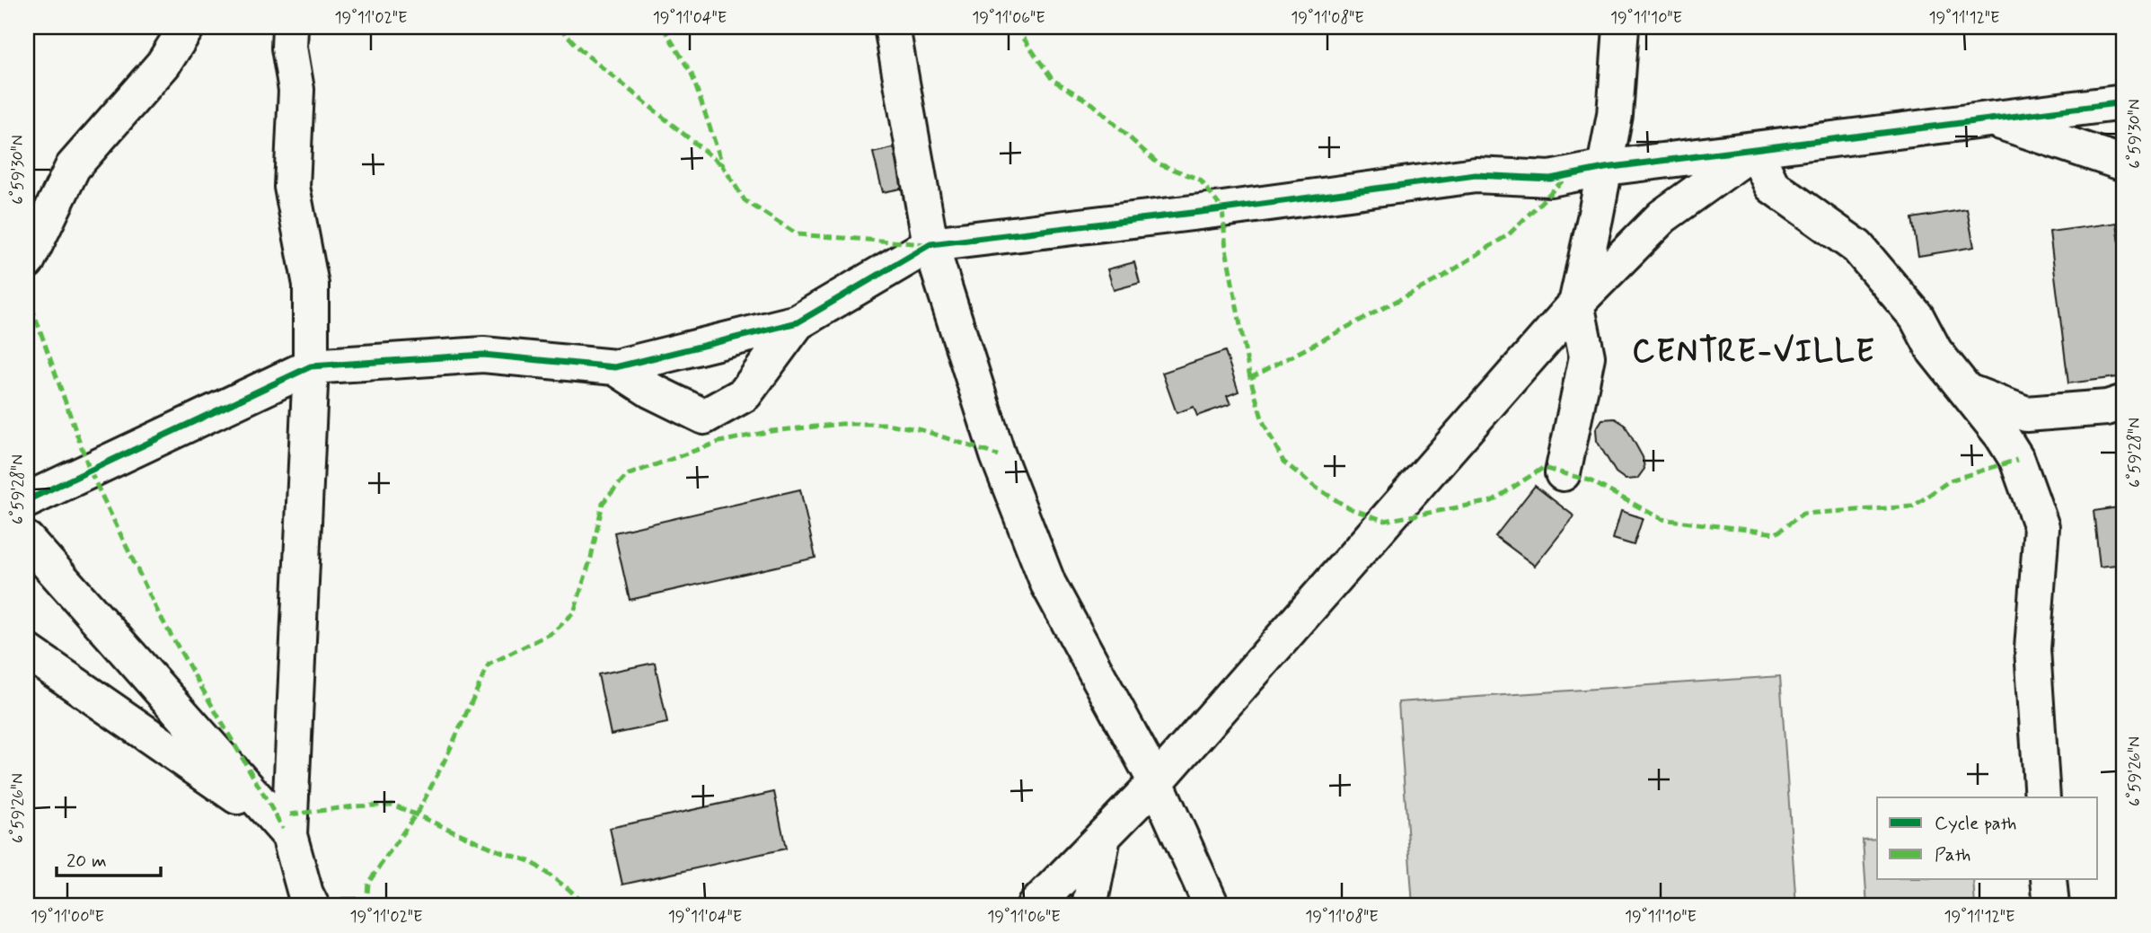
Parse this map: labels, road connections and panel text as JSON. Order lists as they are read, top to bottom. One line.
{"districts":["CENTRE-VILLE"],"legend":["Cycle path","Path"],"scale_bar":"20 m","coordinates":["19°11'02\"E","19°11'04\"E","19°11'06\"E","19°11'08\"E","19°11'10\"E","19°11'12\"E","6°59'30\"N","6°59'28\"N","6°59'26\"N","19°11'00\"E"]}
